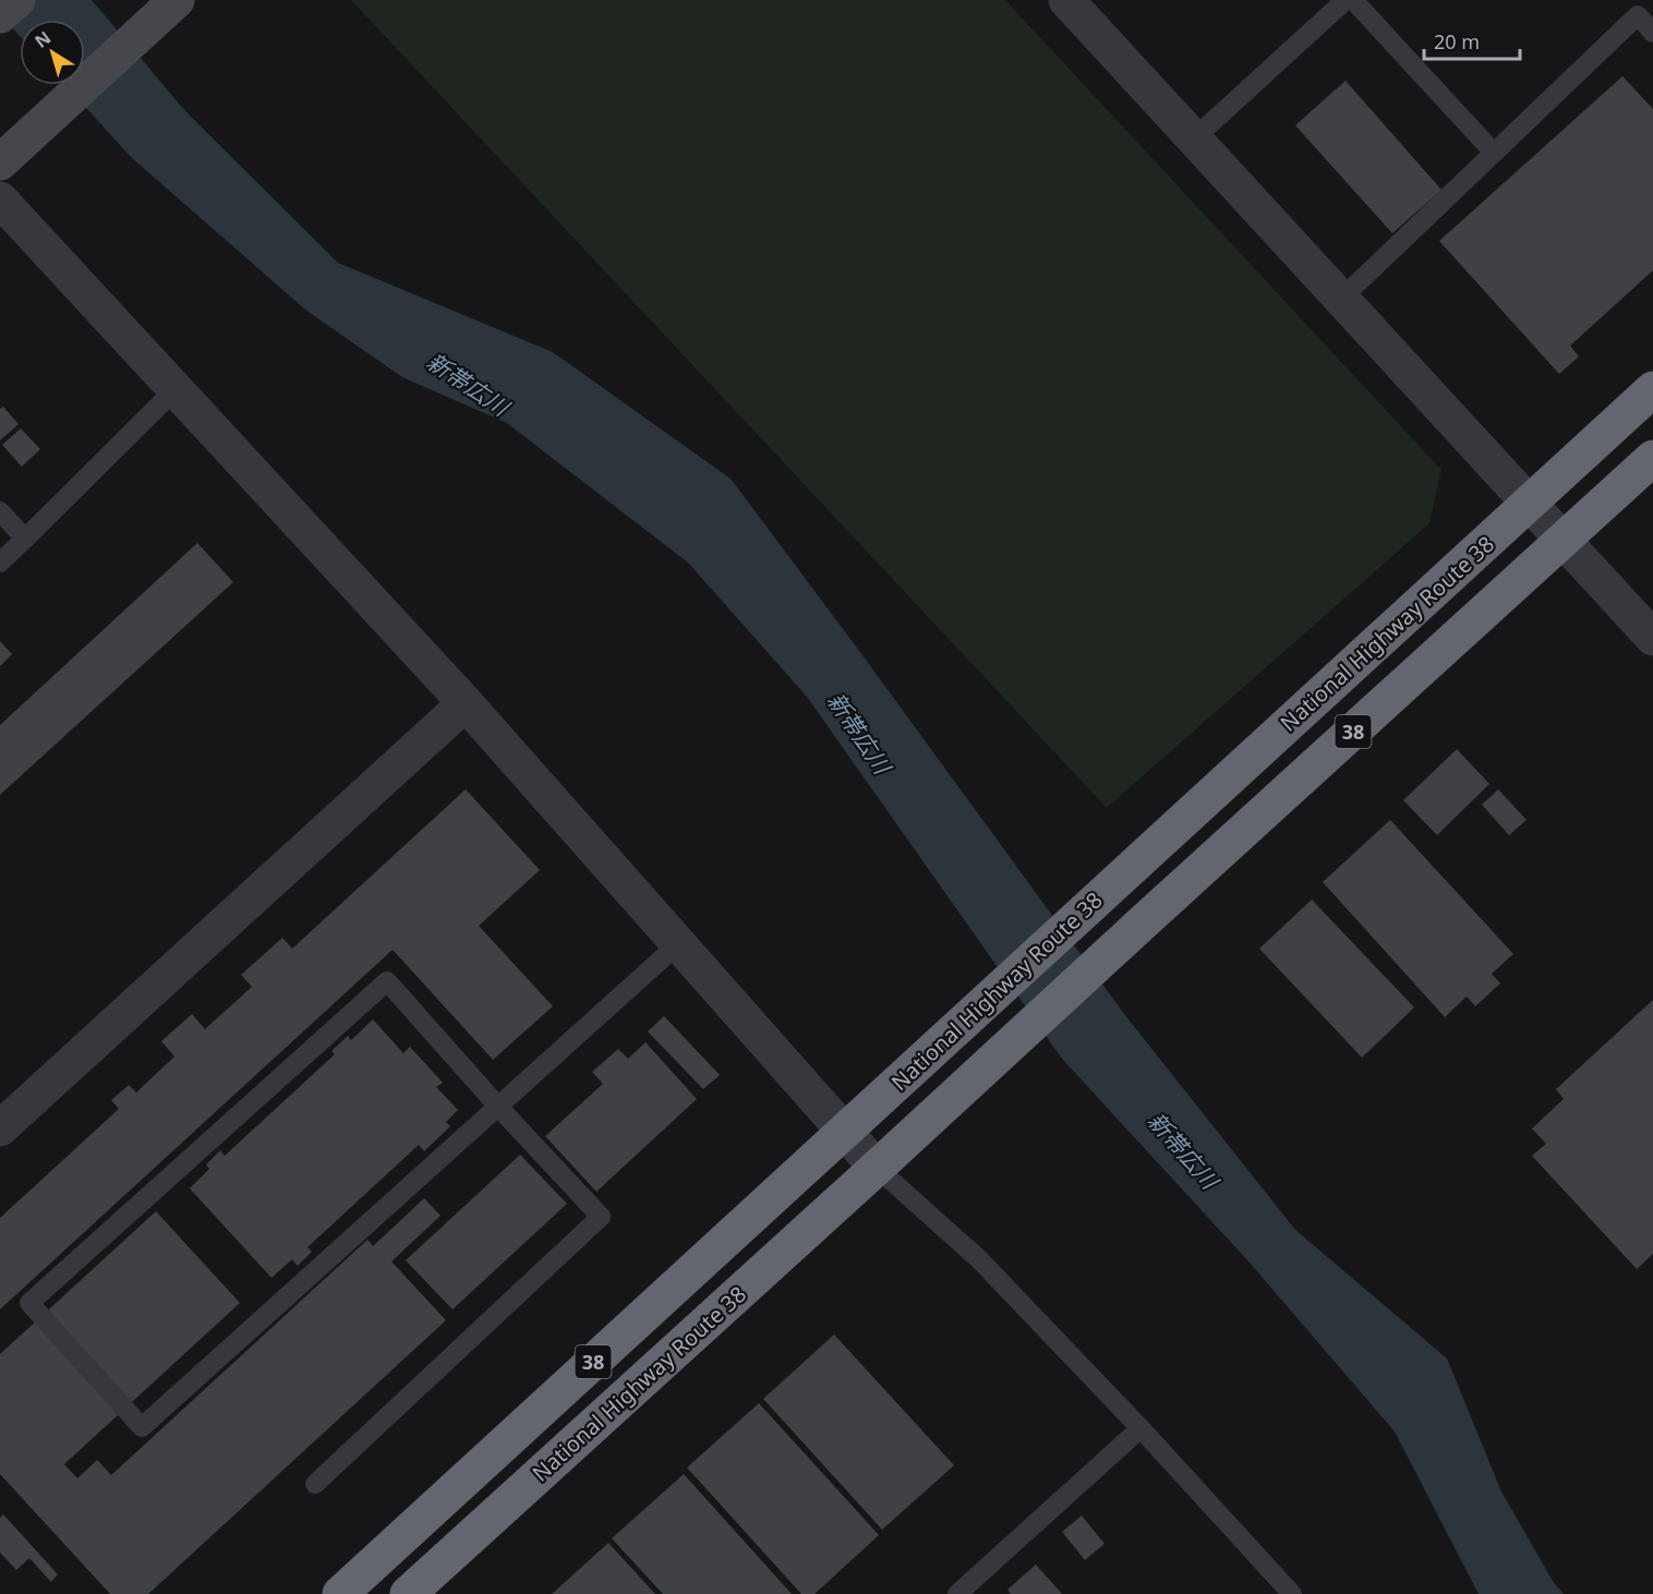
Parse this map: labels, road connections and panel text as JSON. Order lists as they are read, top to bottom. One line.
{"streets":{"highway":["National Highway Route 38","38"]},"water":["新帯広川"],"scale_bar":"20 m","north":"top left"}
